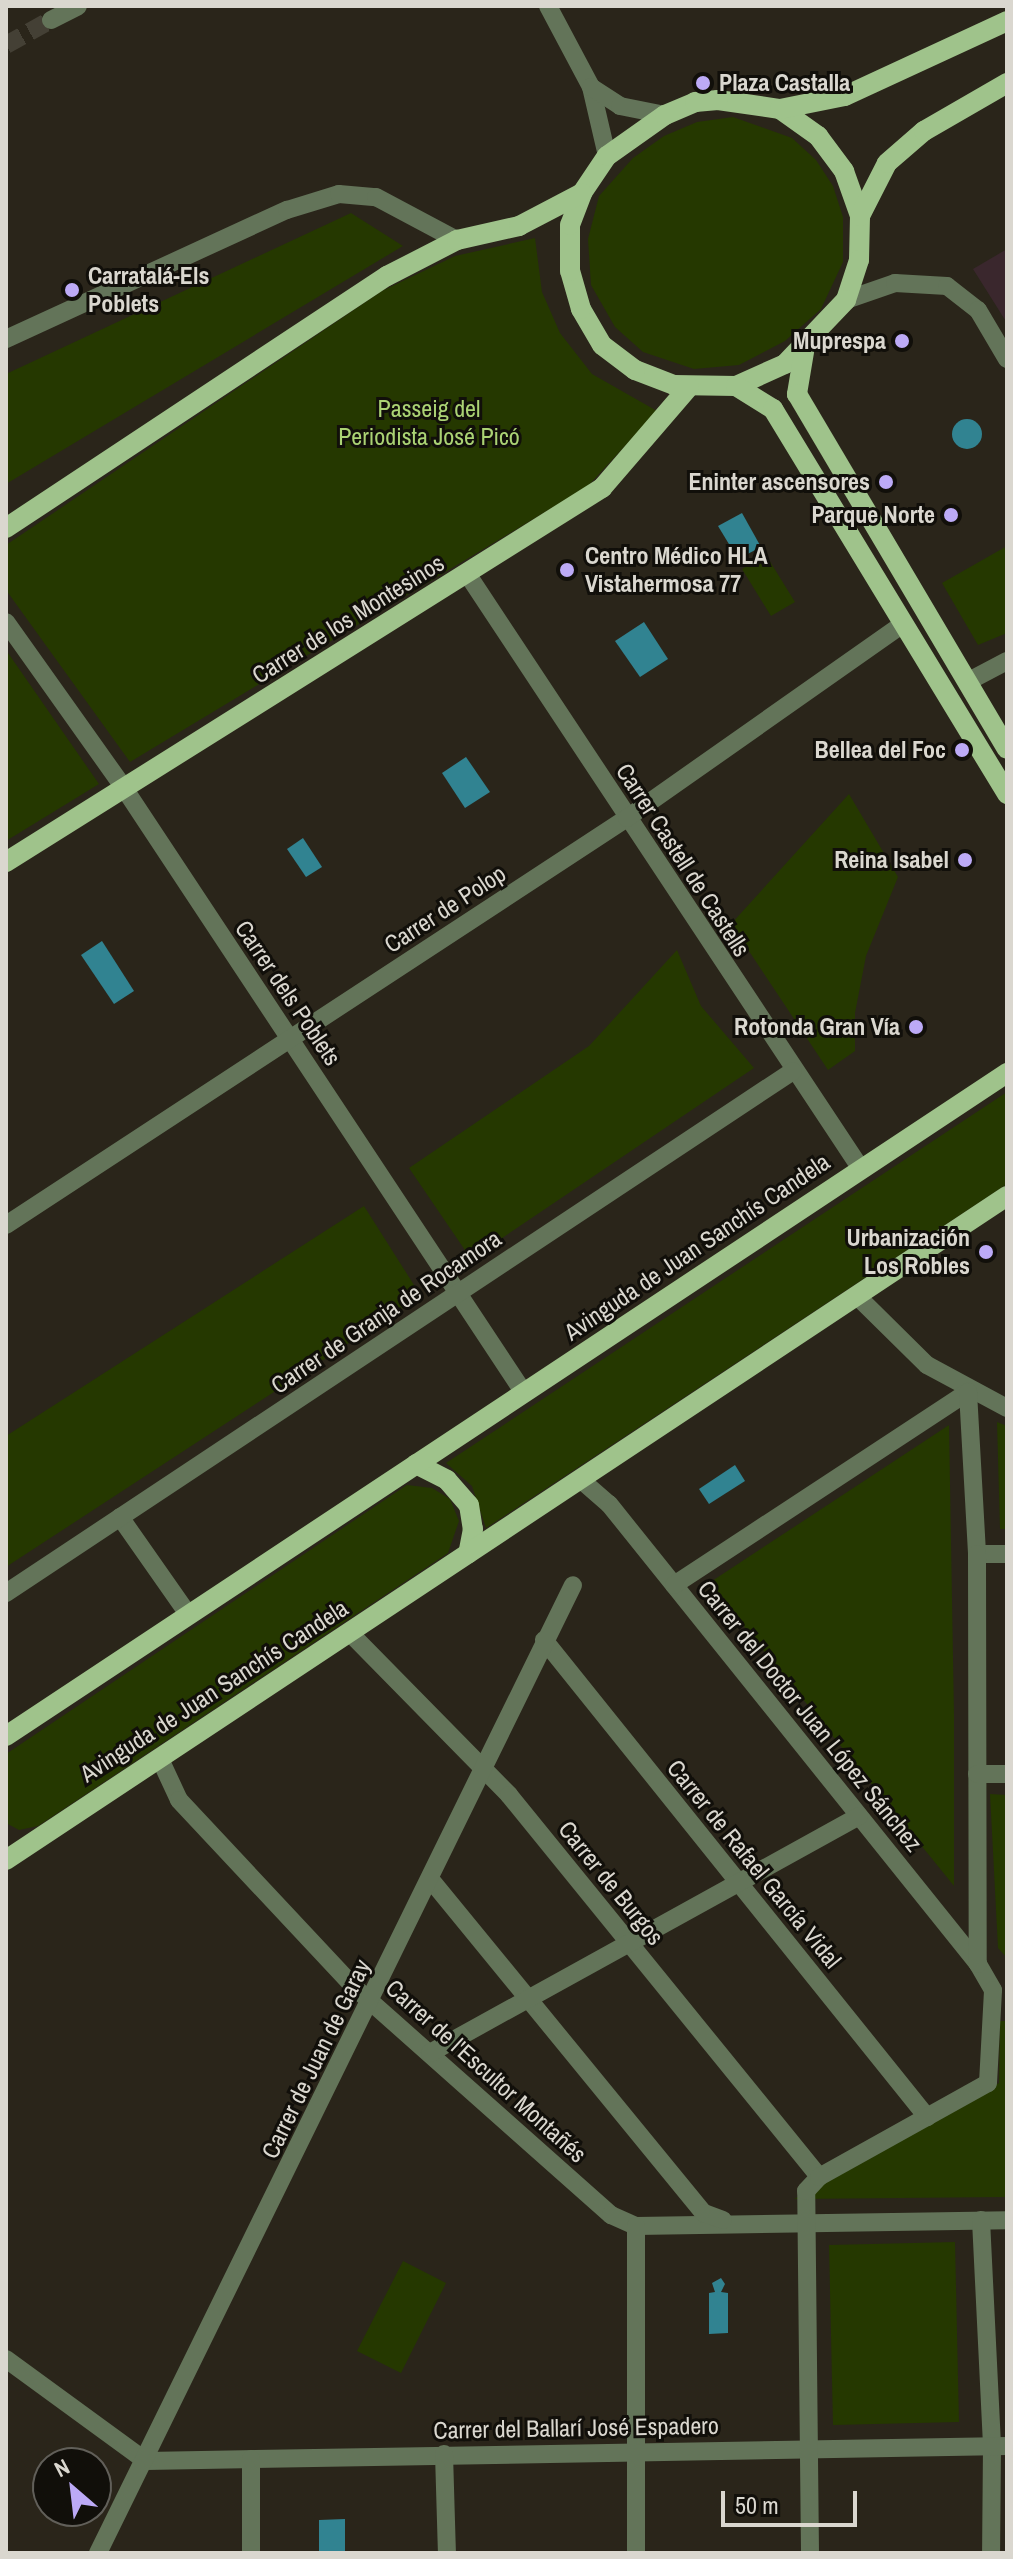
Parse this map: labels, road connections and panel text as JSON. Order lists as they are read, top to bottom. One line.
{"streets":{"main road":["Carrer de los Montesinos","Avinguda de Juan Sanchís Candela"],"street":["Carrer Castell de Castells","Carrer de Polop","Carrer dels Poblets","Carrer de Granja de Rocamora","Carrer del Doctor Juan López Sánchez","Carrer de Rafael García Vidal","Carrer de Burgos","Carrer de Juan de Garay","Carrer de l'Escultor Montañés","Carrer del Ballarí José Espadero"]},"crossings":[["Carrer de los Montesinos","Carrer Castell de Castells"],["Carrer de los Montesinos","Carrer dels Poblets"],["Carrer Castell de Castells","Carrer de Polop"],["Carrer Castell de Castells","Avinguda de Juan Sanchís Candela"],["Carrer Castell de Castells","Carrer de Granja de Rocamora"],["Carrer de Polop","Carrer dels Poblets"],["Carrer dels Poblets","Avinguda de Juan Sanchís Candela"],["Carrer dels Poblets","Carrer de Granja de Rocamora"],["Avinguda de Juan Sanchís Candela","Carrer del Doctor Juan López Sánchez"],["Avinguda de Juan Sanchís Candela","Carrer de Burgos"],["Avinguda de Juan Sanchís Candela","Carrer de l'Escultor Montañés"],["Carrer de Rafael García Vidal","Carrer de Juan de Garay"],["Carrer de Burgos","Carrer de Juan de Garay"],["Carrer de Juan de Garay","Carrer de l'Escultor Montañés"],["Carrer de Juan de Garay","Carrer del Ballarí José Espadero"]],"parks":["Passeig del Periodista José Picó"],"places":["Plaza Castalla","Carratalá-Els Poblets","Muprespa","Eninter ascensores","Parque Norte","Centro Médico HLA Vistahermosa 77","Bellea del Foc","Reina Isabel","Rotonda Gran Vía","Urbanización Los Robles"],"scale_bar":"50 m","north":"top left"}
